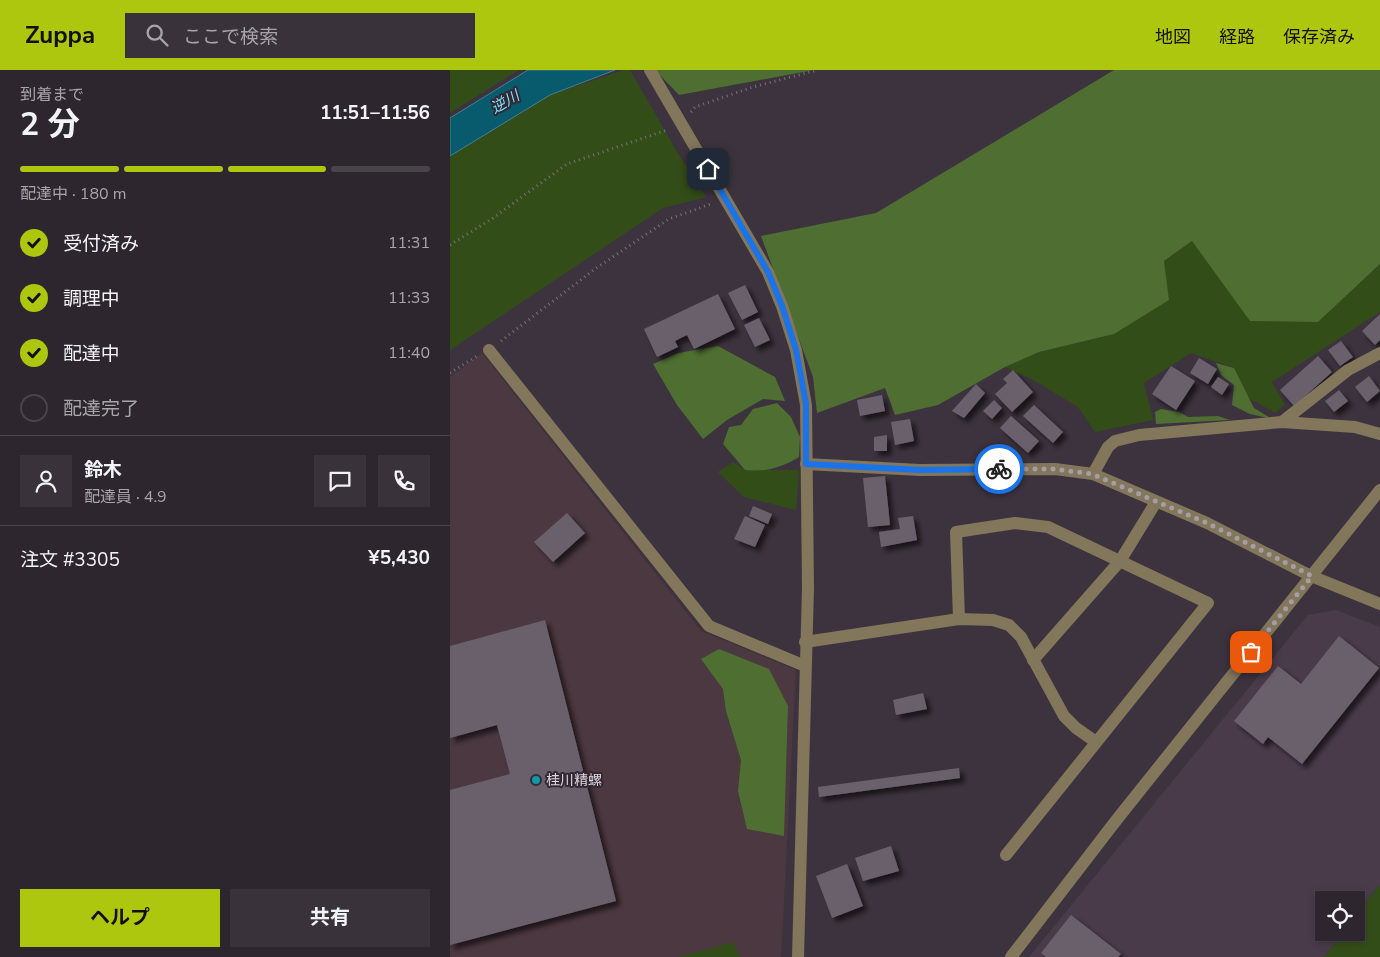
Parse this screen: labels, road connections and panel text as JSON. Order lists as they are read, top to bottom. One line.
{"water":["逆川"],"places":["桂川精螺"],"page":{"header":"Zuppa","search":"ここで検索","nav":["地図","経路","保存済み"],"heading":["2 分","到着まで","11:51–11:56"],"panel":["鈴木","配達員 · 4.9","注文 #3305","¥5,430"],"bar":"配達中 · 180 m","list":[["受付済み","11:31"],["調理中","11:33"],["配達中","11:40"],"配達完了"],"buttons":["ヘルプ","共有"]}}
